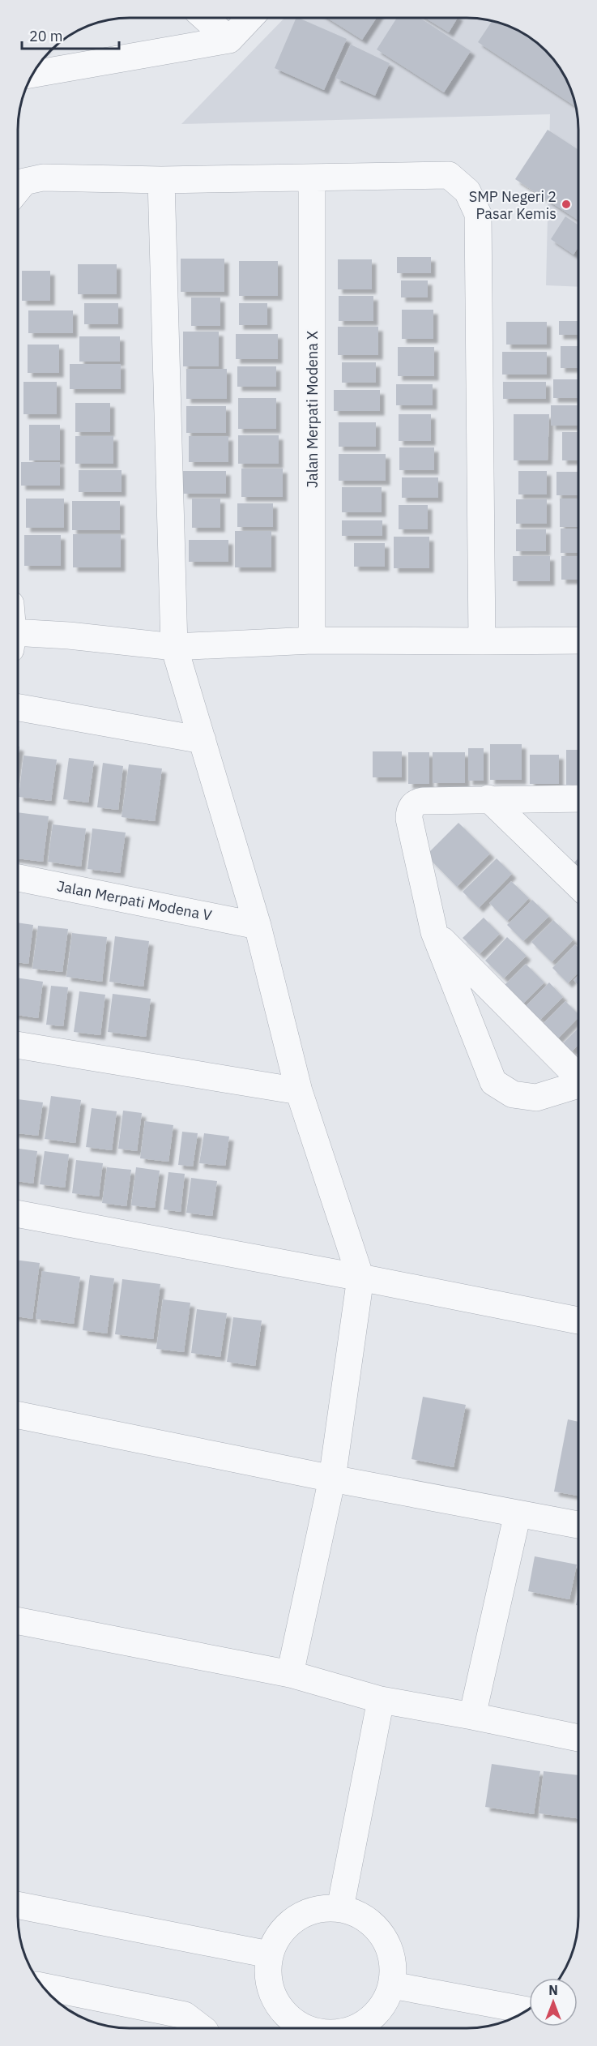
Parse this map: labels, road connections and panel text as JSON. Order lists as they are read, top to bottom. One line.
{"streets":{"street":["Jalan Merpati Modena X","Jalan Merpati Modena V"]},"places":["SMP Negeri 2 Pasar Kemis"],"scale_bar":"20 m","north":"top"}
